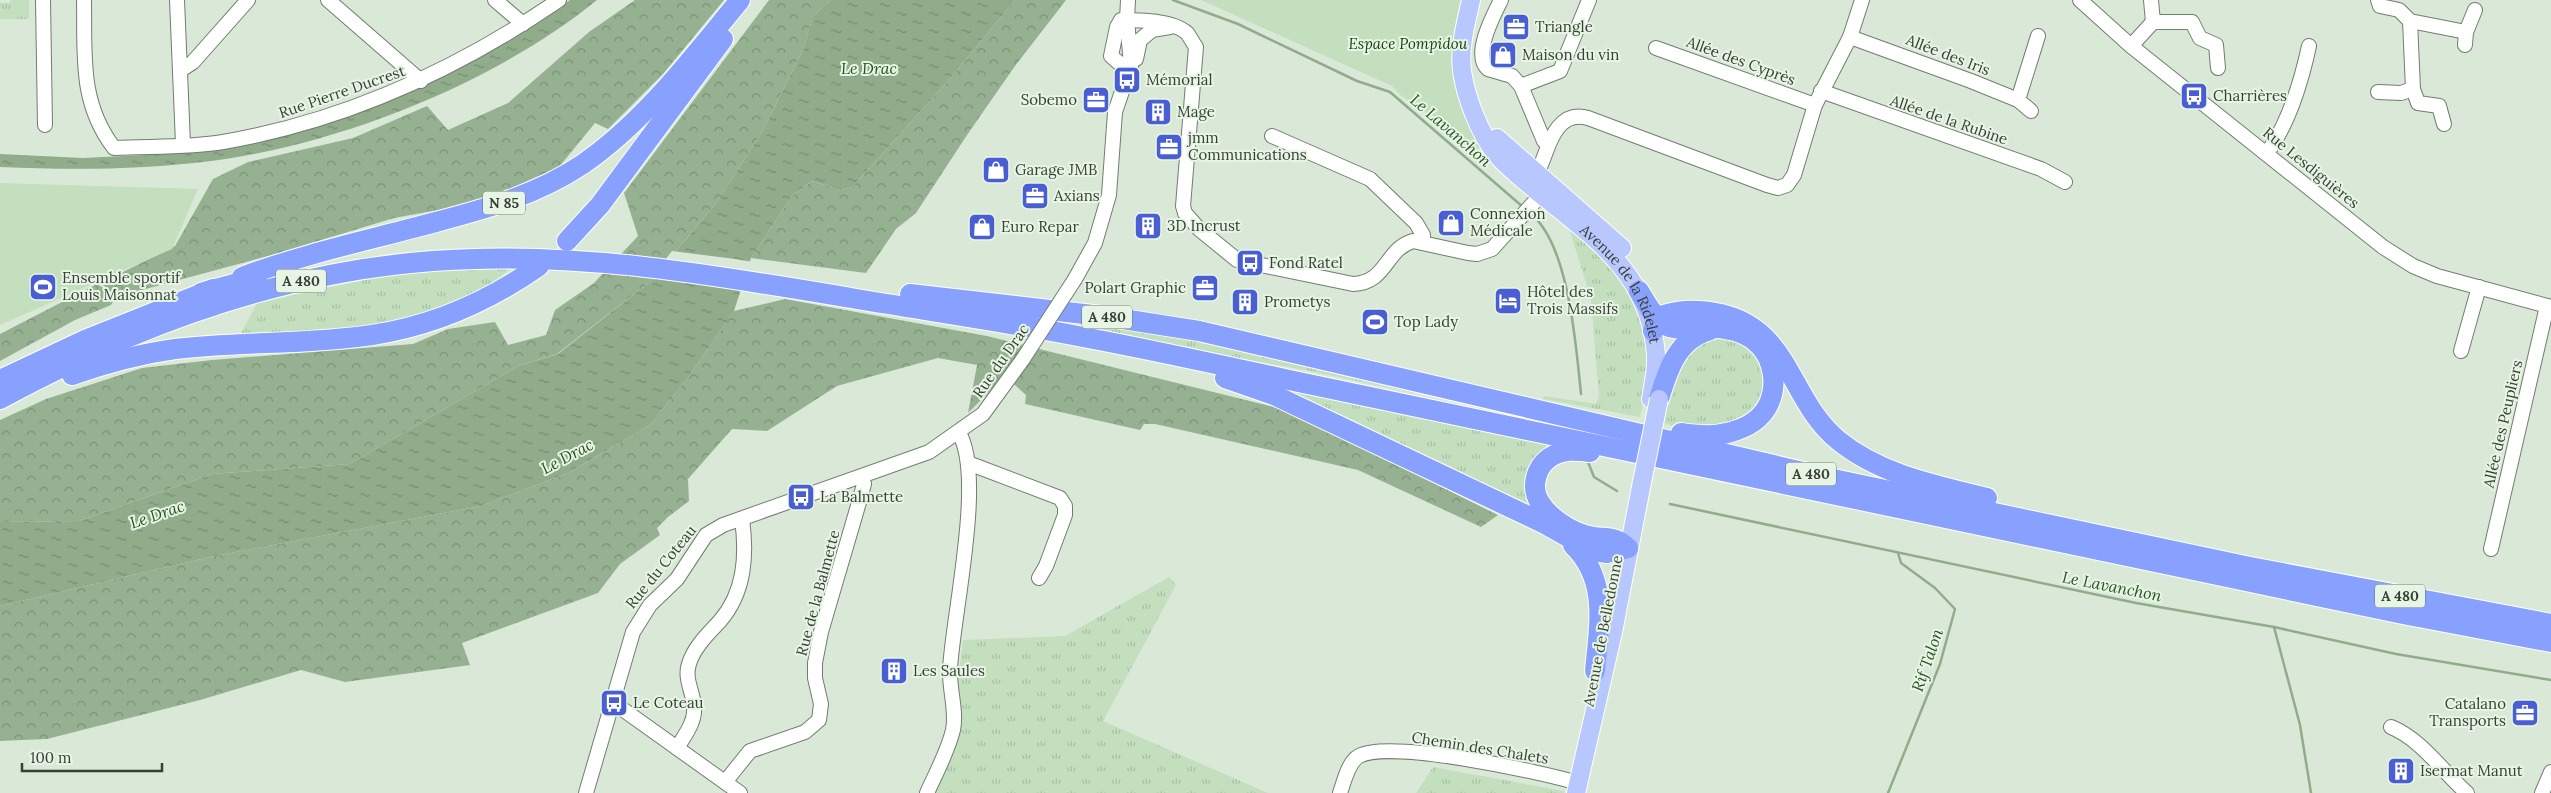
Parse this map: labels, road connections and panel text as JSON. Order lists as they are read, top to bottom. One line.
{"streets":{"highway":["N 85","A 480"],"main road":["Avenue de la Ridelet","Avenue de Belledonne"],"street":["Allée des Iris","Allée des Cyprès","Rue Pierre Ducrest","Allée de la Rubine","Rue Lesdiguières","Rue du Drac","Allée des Peupliers","Rue du Coteau","Rue de la Balmette","Chemin des Chalets"]},"crossings":[["Rue Lesdiguières","Allée des Peupliers"],["N 85","A 480"],["Avenue de la Ridelet","Avenue de Belledonne"],["Rue du Drac","Rue du Coteau"],["Rue du Coteau","Rue de la Balmette"],["Avenue de Belledonne","Chemin des Chalets"]],"water":["Le Drac","Le Lavanchon","Rif Talon"],"parks":["Espace Pompidou"],"places":{"office":["Triangle","Sobemo","jmm Communications","Axians","Polart Graphic","Catalano Transports"],"shop":["Maison du vin","Garage JMB","Connexion Médicale","Euro Repar"],"bus stop":["Mémorial","Charrières","Fond Ratel","La Balmette","Le Coteau"],"building":["Mage","3D Incrust","Prometys","Les Saules","Isermat Manut"],"sports":["Ensemble sportif Louis Maisonnat","Top Lady"],"hotel":["Hôtel des Trois Massifs"]},"scale_bar":"100 m"}
